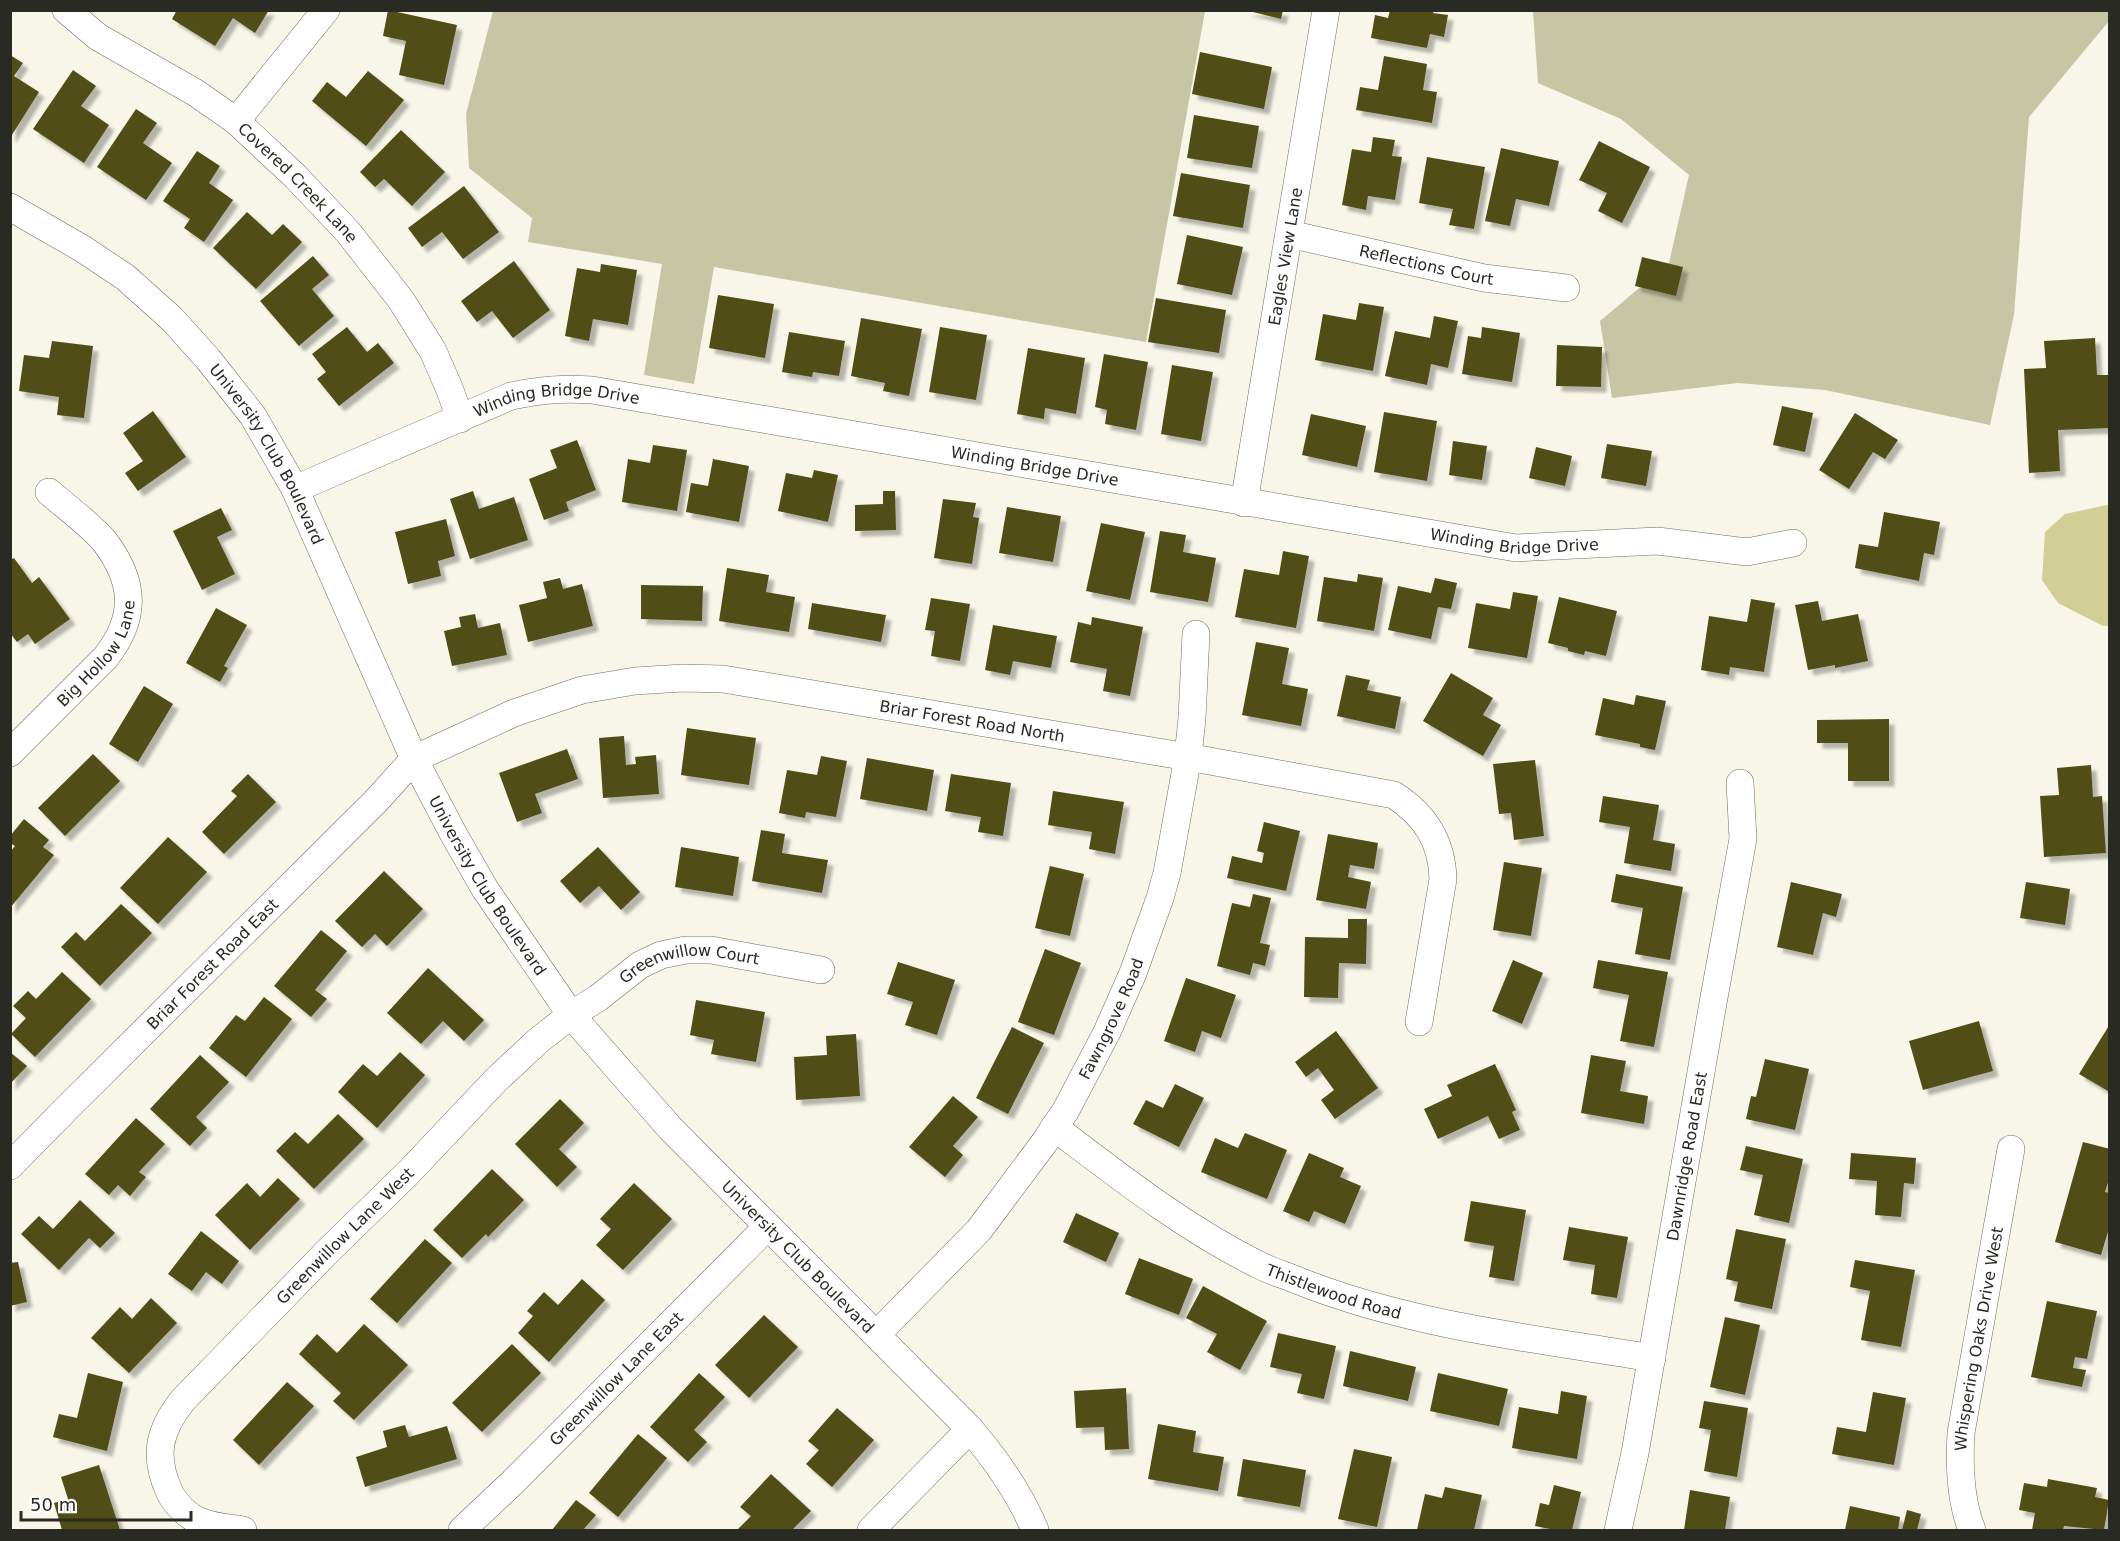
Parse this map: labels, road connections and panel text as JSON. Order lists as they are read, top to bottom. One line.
{"streets":{"street":["Covered Creek Lane","Eagles View Lane","Reflections Court","Winding Bridge Drive","University Club Boulevard","Big Hollow Lane","Briar Forest Road North","Briar Forest Road East","Greenwillow Court","Fawngrove Road","Dawnridge Road East","Greenwillow Lane West","Thistlewood Road","Whispering Oaks Drive West","Greenwillow Lane East"]},"crossings":[["Covered Creek Lane","Winding Bridge Drive"],["Eagles View Lane","Reflections Court"],["Eagles View Lane","Winding Bridge Drive"],["Winding Bridge Drive","University Club Boulevard"],["University Club Boulevard","Briar Forest Road North"],["University Club Boulevard","Briar Forest Road East"],["University Club Boulevard","Greenwillow Court"],["University Club Boulevard","Fawngrove Road"],["University Club Boulevard","Greenwillow Lane West"],["University Club Boulevard","Greenwillow Lane East"],["Briar Forest Road North","Briar Forest Road East"],["Briar Forest Road North","Fawngrove Road"],["Greenwillow Court","Greenwillow Lane West"],["Fawngrove Road","Thistlewood Road"],["Dawnridge Road East","Thistlewood Road"]],"scale_bar":"50 m"}
